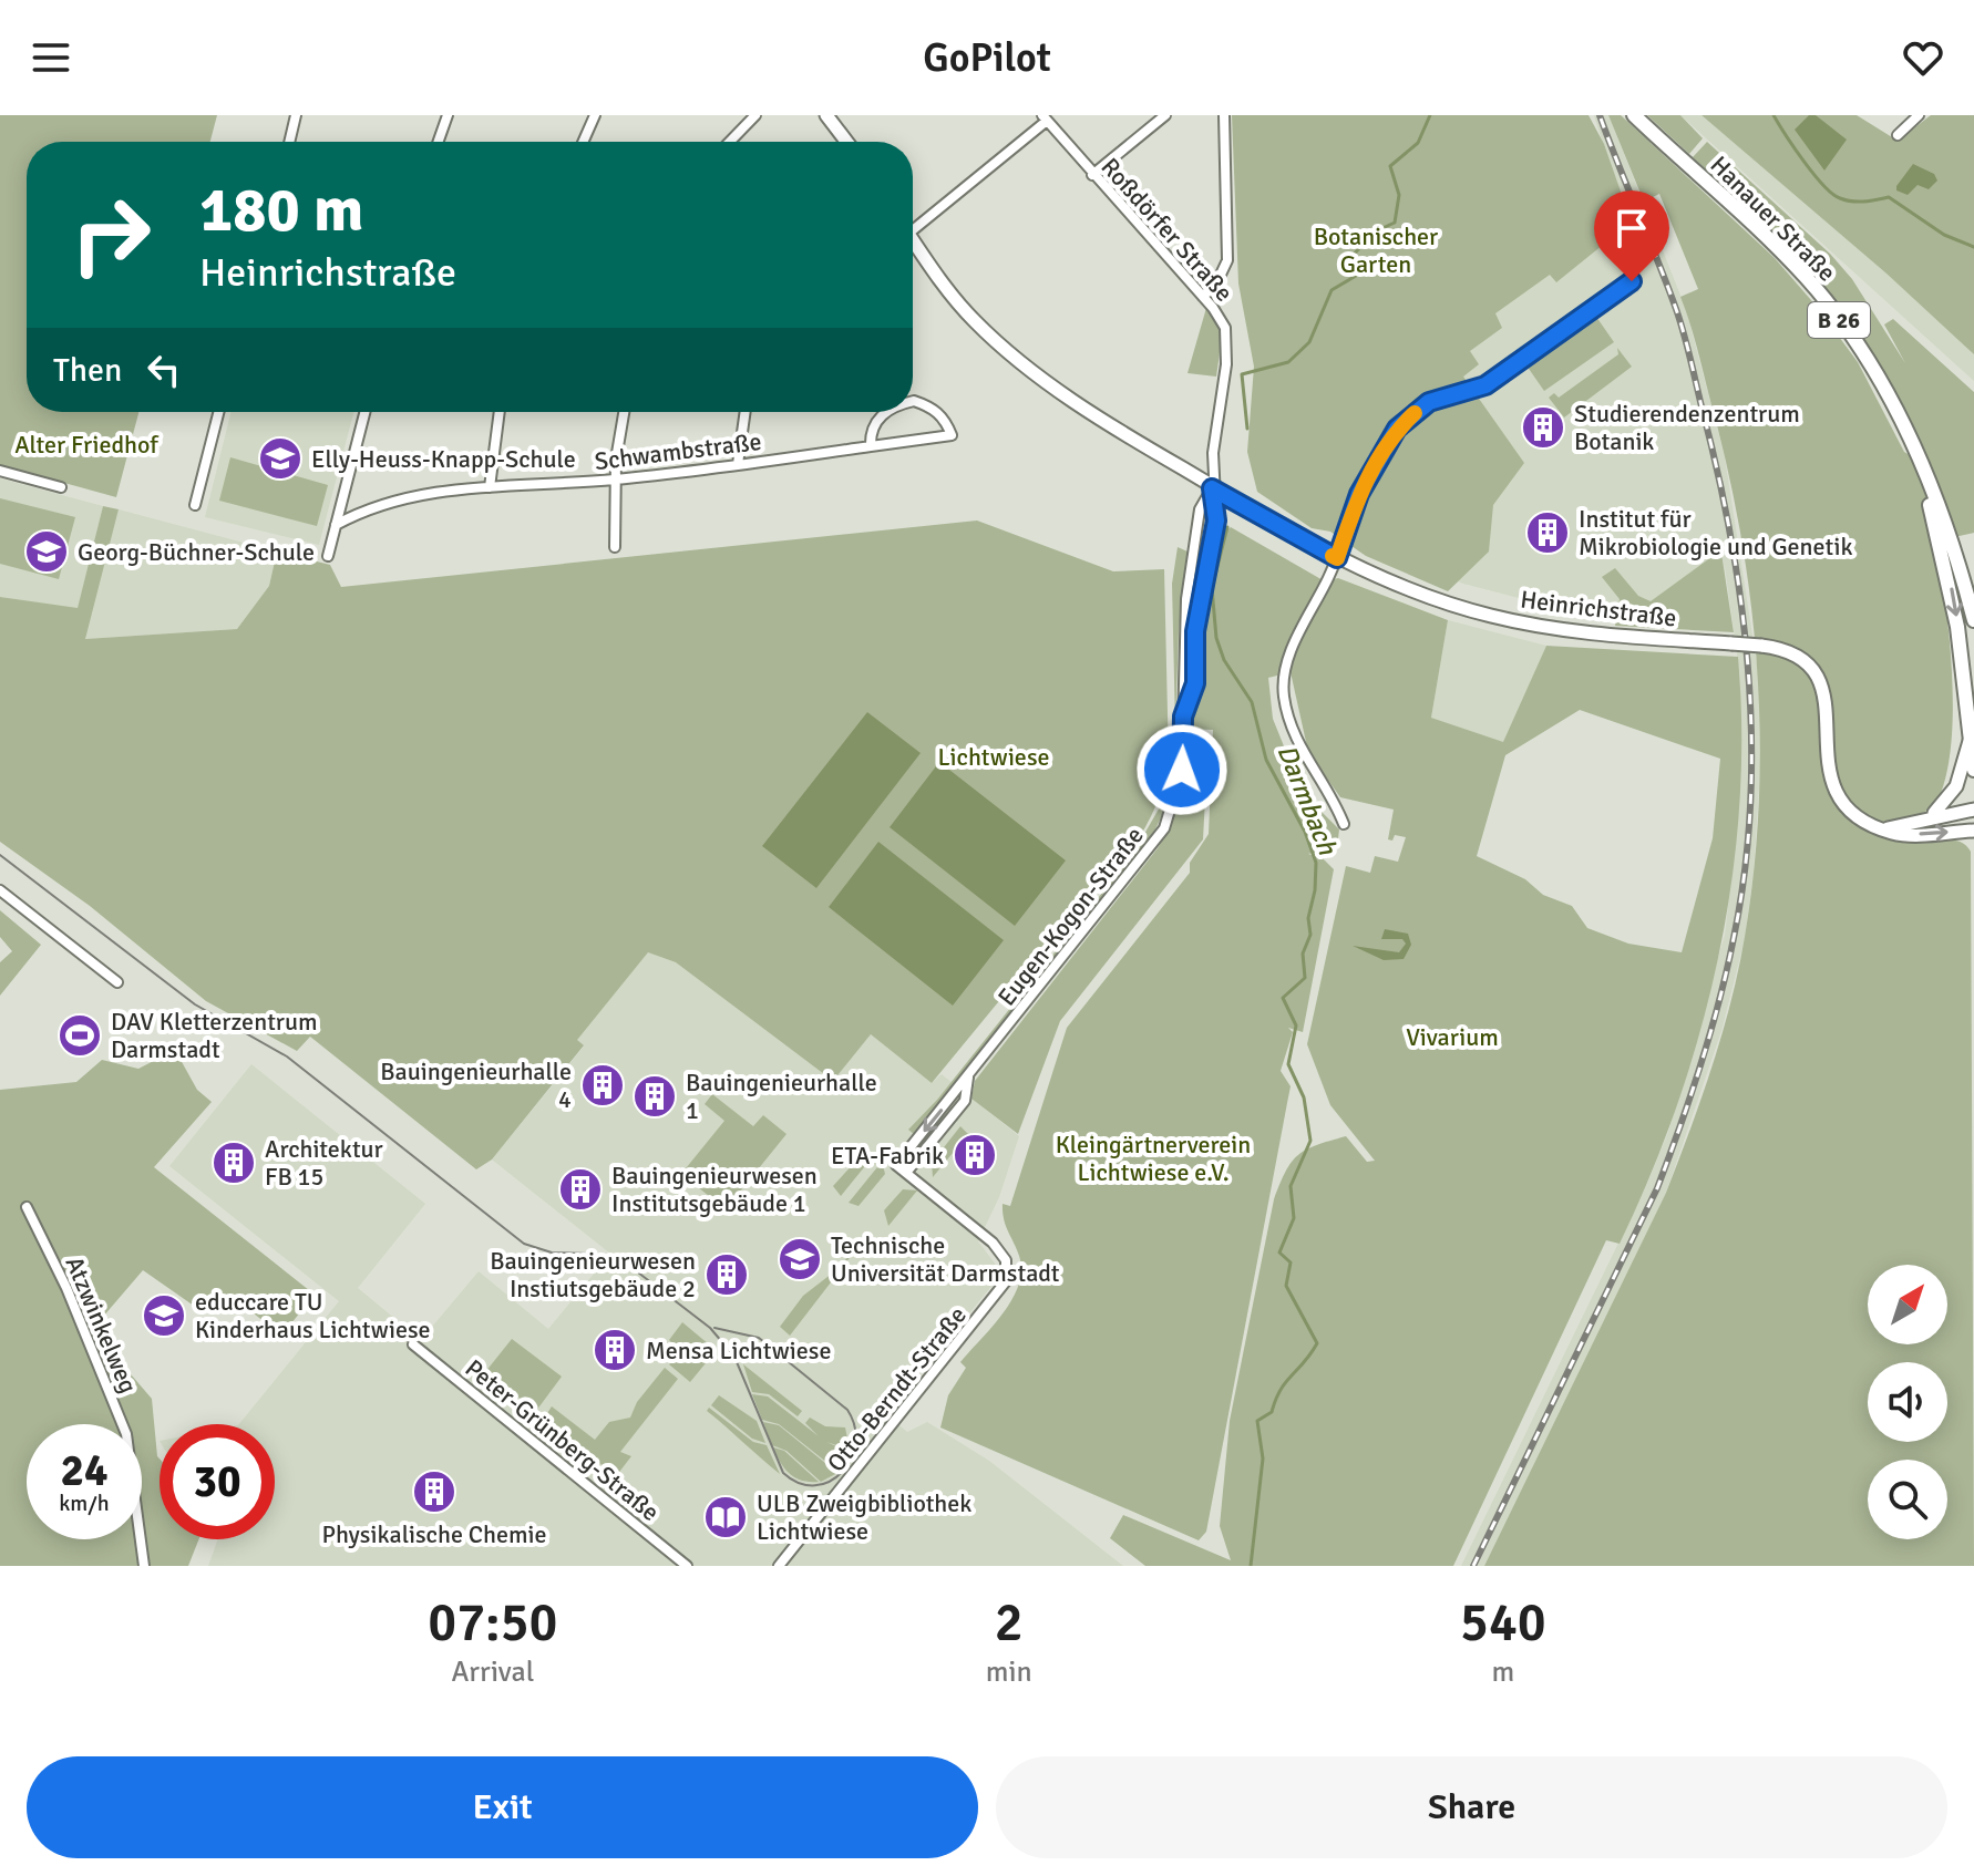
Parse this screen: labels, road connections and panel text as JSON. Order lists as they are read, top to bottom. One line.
{"streets":{"main road":["Hanauer Straße","B 26","Heinrichstraße"],"street":["Roßdörfer Straße","Schwambstraße","Eugen-Kogon-Straße","Atzwinkelweg","Otto-Berndt-Straße","Peter-Grünberg-Straße"]},"crossings":[["Hanauer Straße","B 26"],["Roßdörfer Straße","Heinrichstraße"],["Roßdörfer Straße","Eugen-Kogon-Straße"],["Heinrichstraße","Eugen-Kogon-Straße"],["Eugen-Kogon-Straße","Otto-Berndt-Straße"]],"water":["Darmbach"],"parks":["Botanischer Garten","Alter Friedhof","Lichtwiese","Vivarium","Kleingärtnerverein Lichtwiese e.V."],"places":{"building":["Studierendenzentrum Botanik","Institut für Mikrobiologie und Genetik","Bauingenieurhalle 4","Bauingenieurhalle 1","ETA-Fabrik","Architektur FB 15","Bauingenieurwesen Institutsgebäude 1","Bauingenieurwesen Instiutsgebäude 2","Mensa Lichtwiese","Physikalische Chemie"],"school or university":["Elly-Heuss-Knapp-Schule","Georg-Büchner-Schule","Technische Universität Darmstadt","educcare TU Kinderhaus Lichtwiese"],"sports":["DAV Kletterzentrum Darmstadt"],"library":["ULB Zweigbibliothek Lichtwiese"]},"north":"top right","page":{"header":"GoPilot","turn":["180 m","Heinrichstraße"],"then":"Then","speed":"24 km/h","limit":"30","eta":["07:50","Arrival","2","min","540","m"],"buttons":["Exit","Share"]}}
